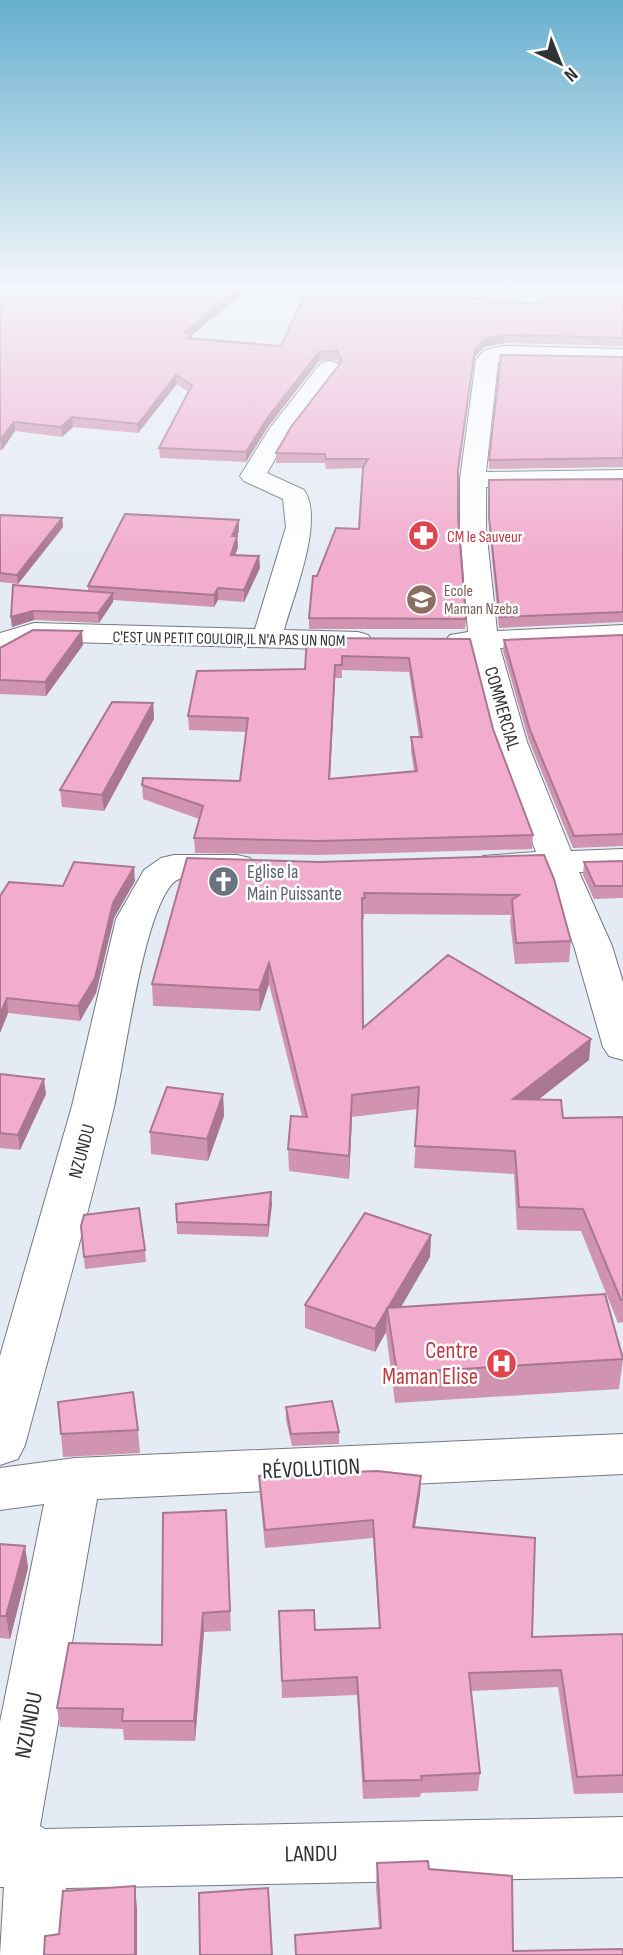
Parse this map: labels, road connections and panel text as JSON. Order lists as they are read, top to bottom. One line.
{"streets":{"street":["C'EST UN PETIT COULOIR,IL N'A PAS UN NOM","COMMERCIAL","NZUNDU","RÉVOLUTION","LANDU"]},"crossings":[["NZUNDU","RÉVOLUTION"],["NZUNDU","LANDU"]],"places":{"pharmacy":["CM le Sauveur"],"school or university":["Ecole Maman Nzeba"],"church":["Eglise la Main Puissante"],"hospital":["Centre Maman Elise"]},"north":"bottom right"}
